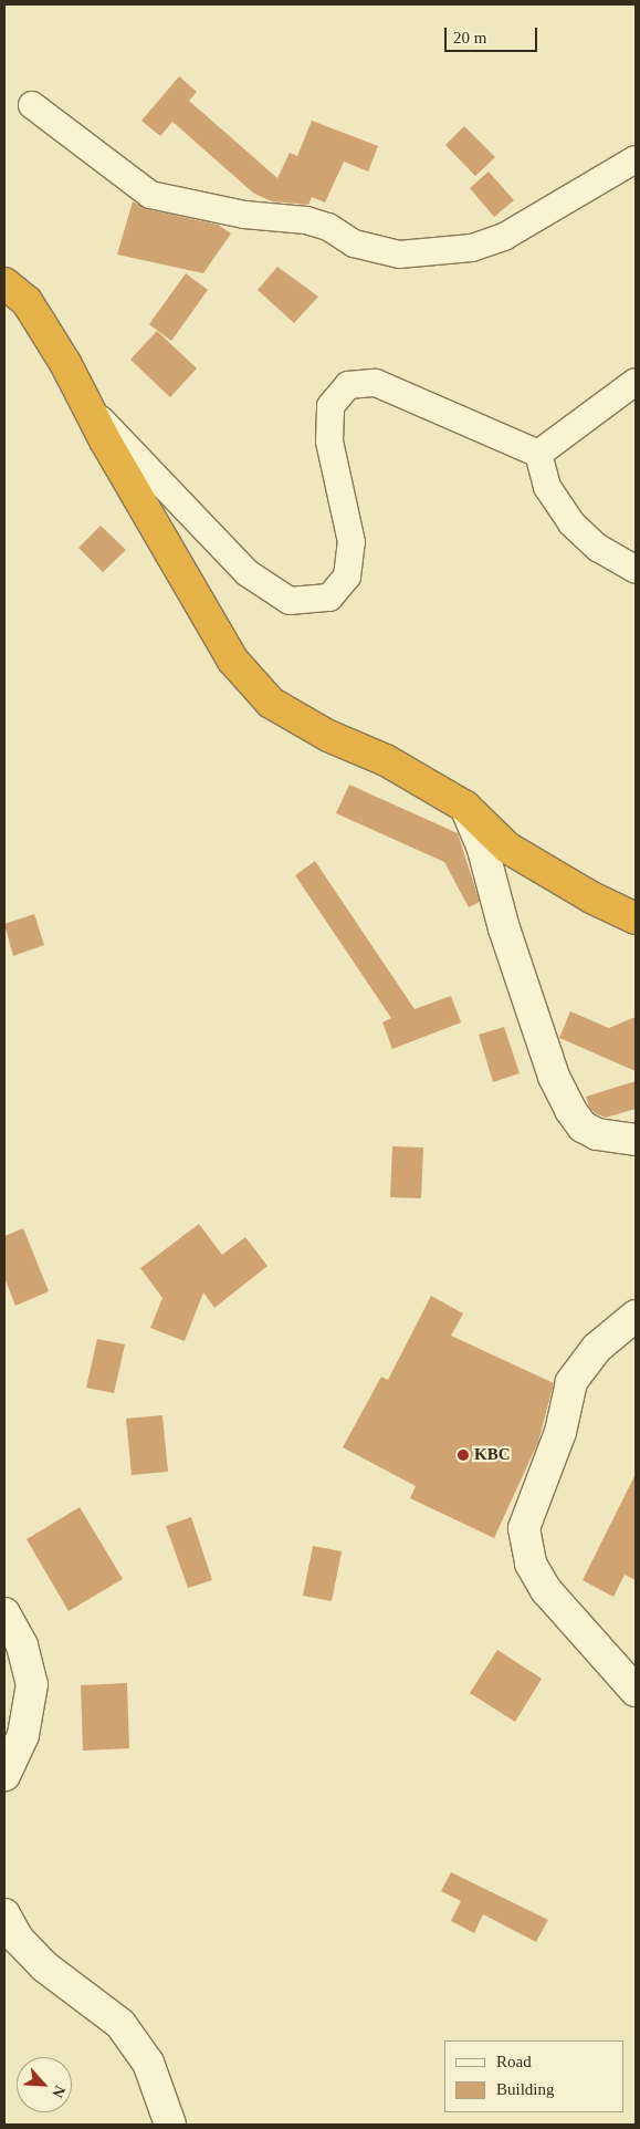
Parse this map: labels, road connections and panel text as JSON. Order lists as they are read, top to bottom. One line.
{"places":["KBC"],"legend":["Road","Building"],"scale_bar":"20 m","north":"bottom right"}
